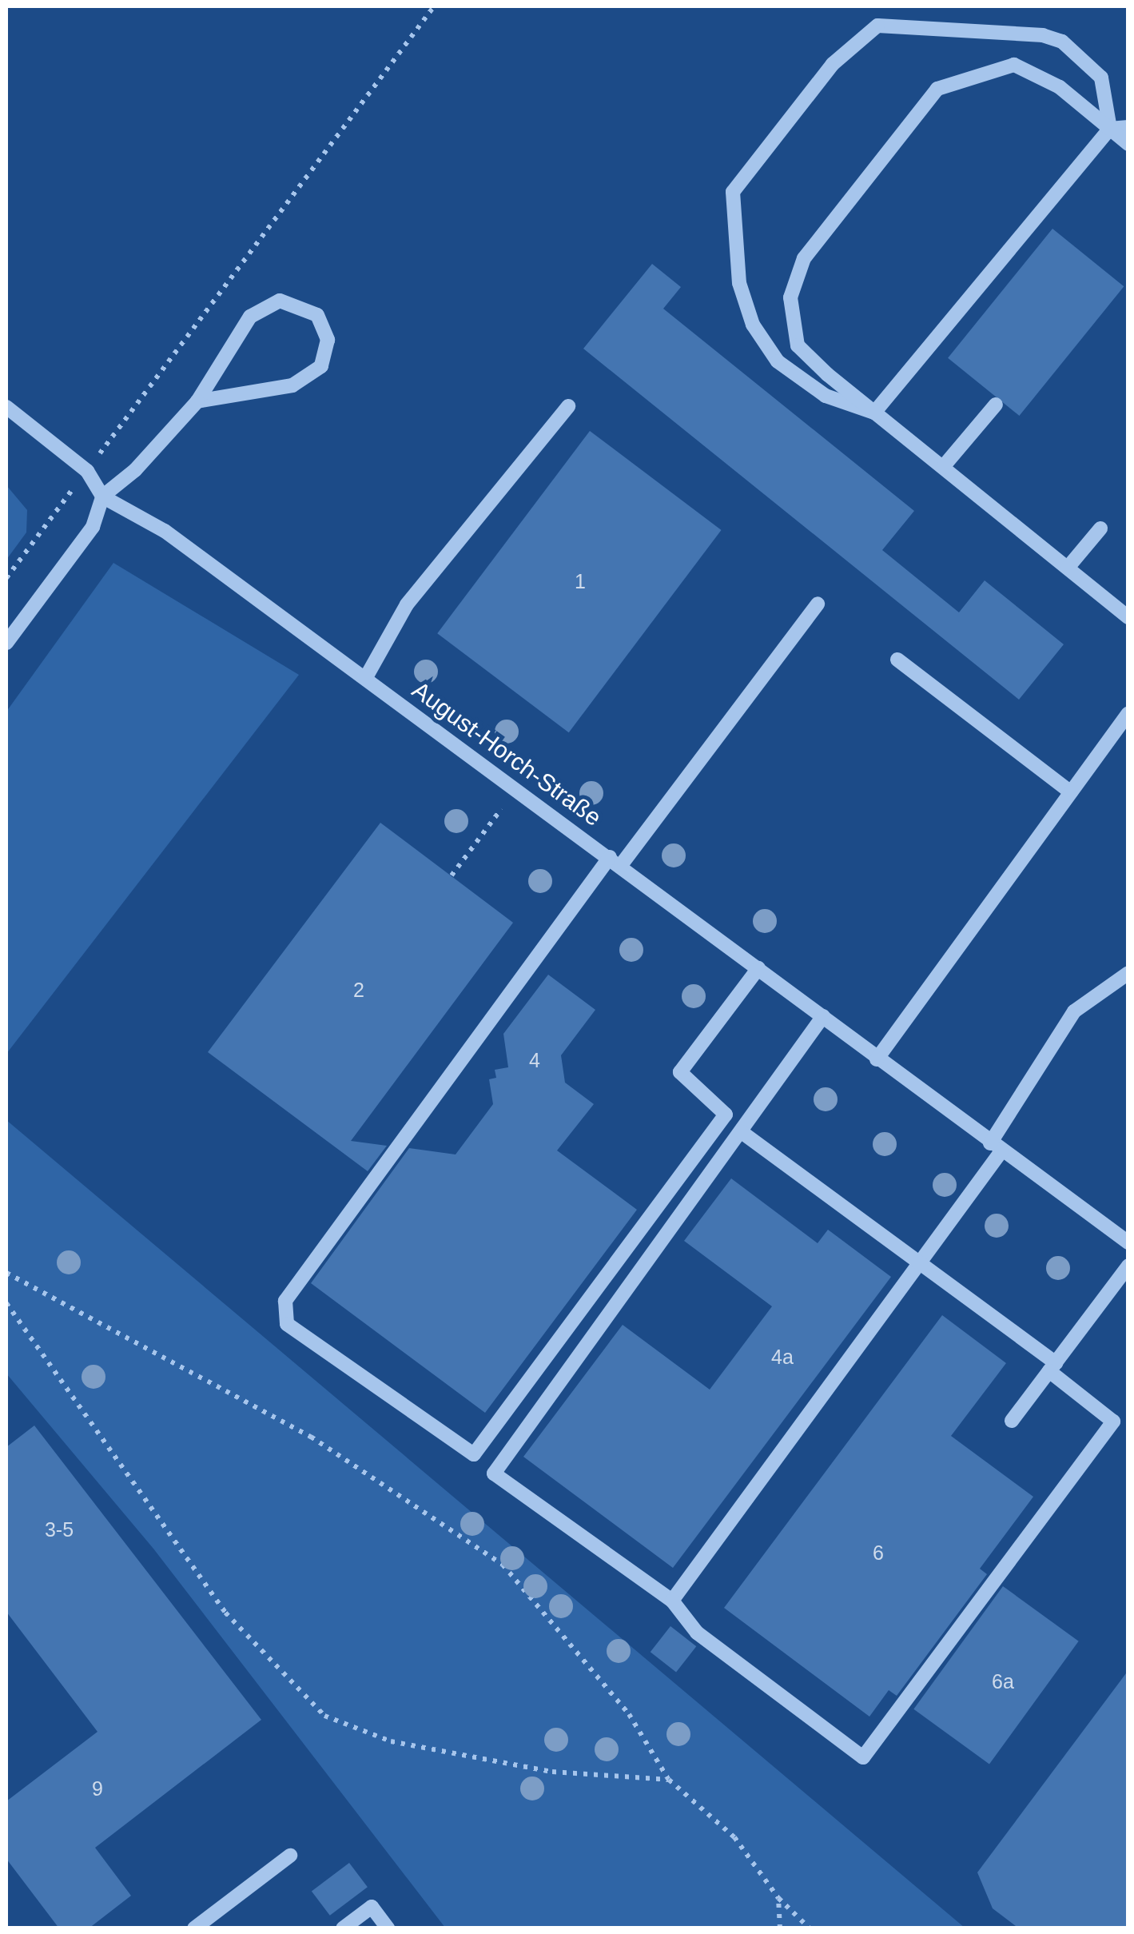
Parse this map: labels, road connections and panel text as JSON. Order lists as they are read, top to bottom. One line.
{"streets":{"street":["August-Horch-Straße"]},"house_numbers":["1","2","4","4a","3-5","6","6a","9"]}
